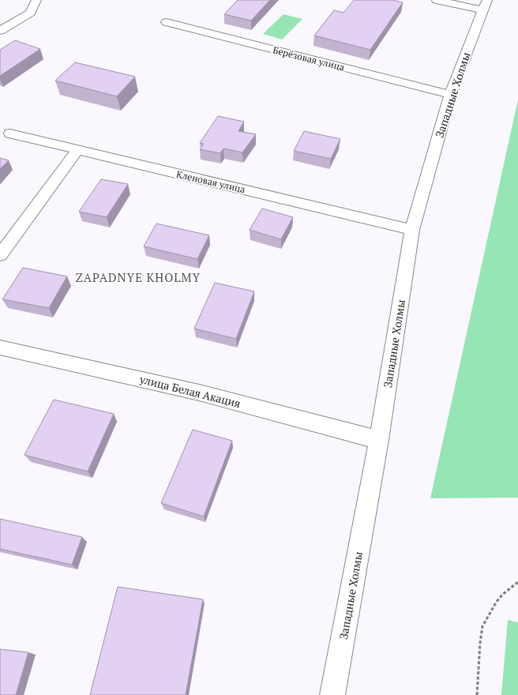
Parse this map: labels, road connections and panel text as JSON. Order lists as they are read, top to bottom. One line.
{"streets":{"street":["Берёзовая улица","Западные Холмы","Кленовая улица","улица Белая Акация"]},"crossings":[["Берёзовая улица","Западные Холмы"],["Западные Холмы","Кленовая улица"],["Западные Холмы","улица Белая Акация"]],"districts":["ZAPADNYE KHOLMY"]}
